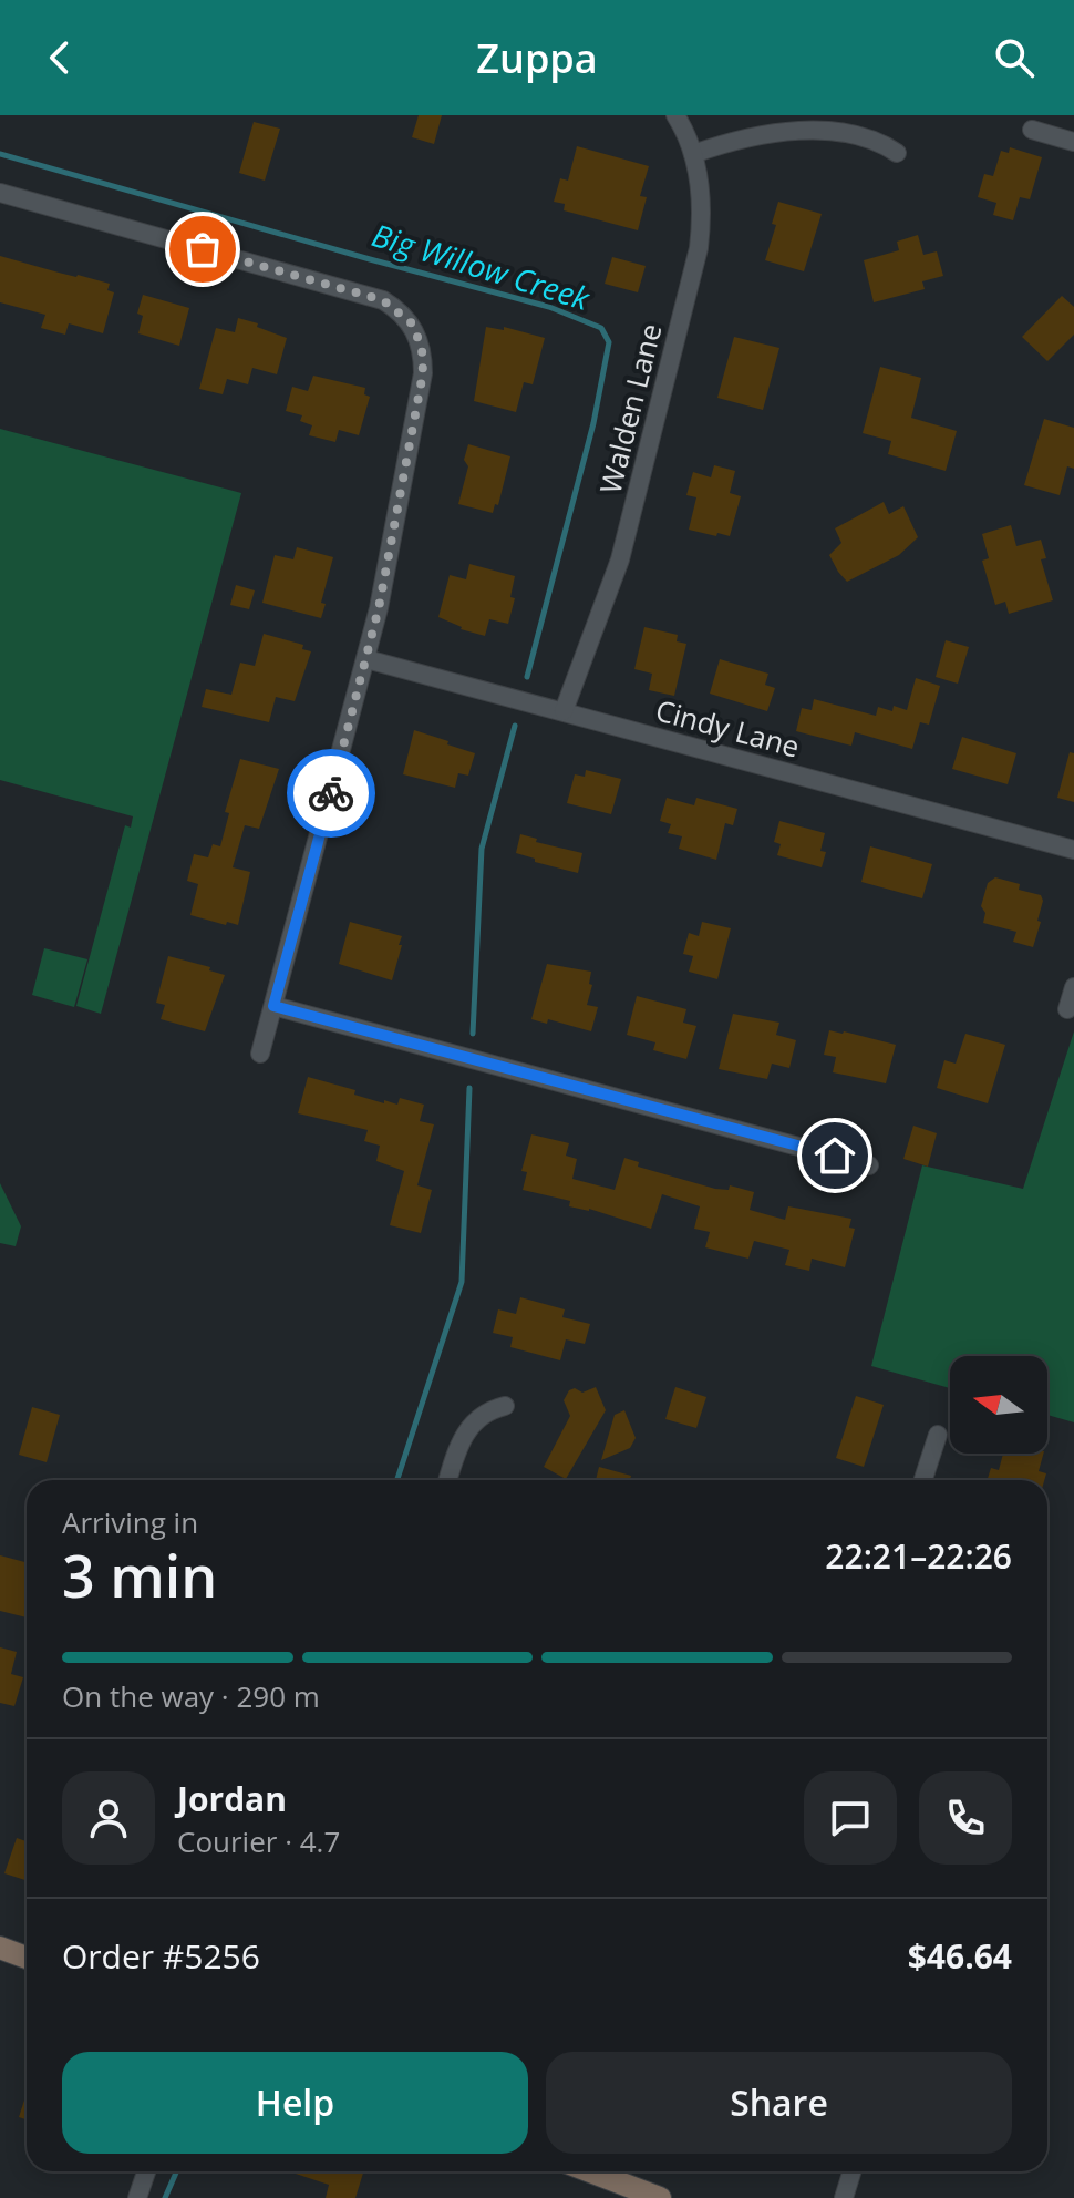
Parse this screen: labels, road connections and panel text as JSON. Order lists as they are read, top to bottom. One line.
{"streets":{"street":["Walden Lane","Cindy Lane"]},"crossings":[["Walden Lane","Cindy Lane"]],"water":["Big Willow Creek"],"north":"left","page":{"header":"Zuppa","heading":["3 min","Arriving in","22:21–22:26"],"panel":["Jordan","Courier · 4.7","Order #5256","$46.64"],"bar":"On the way · 290 m","buttons":["Help","Share"]}}
